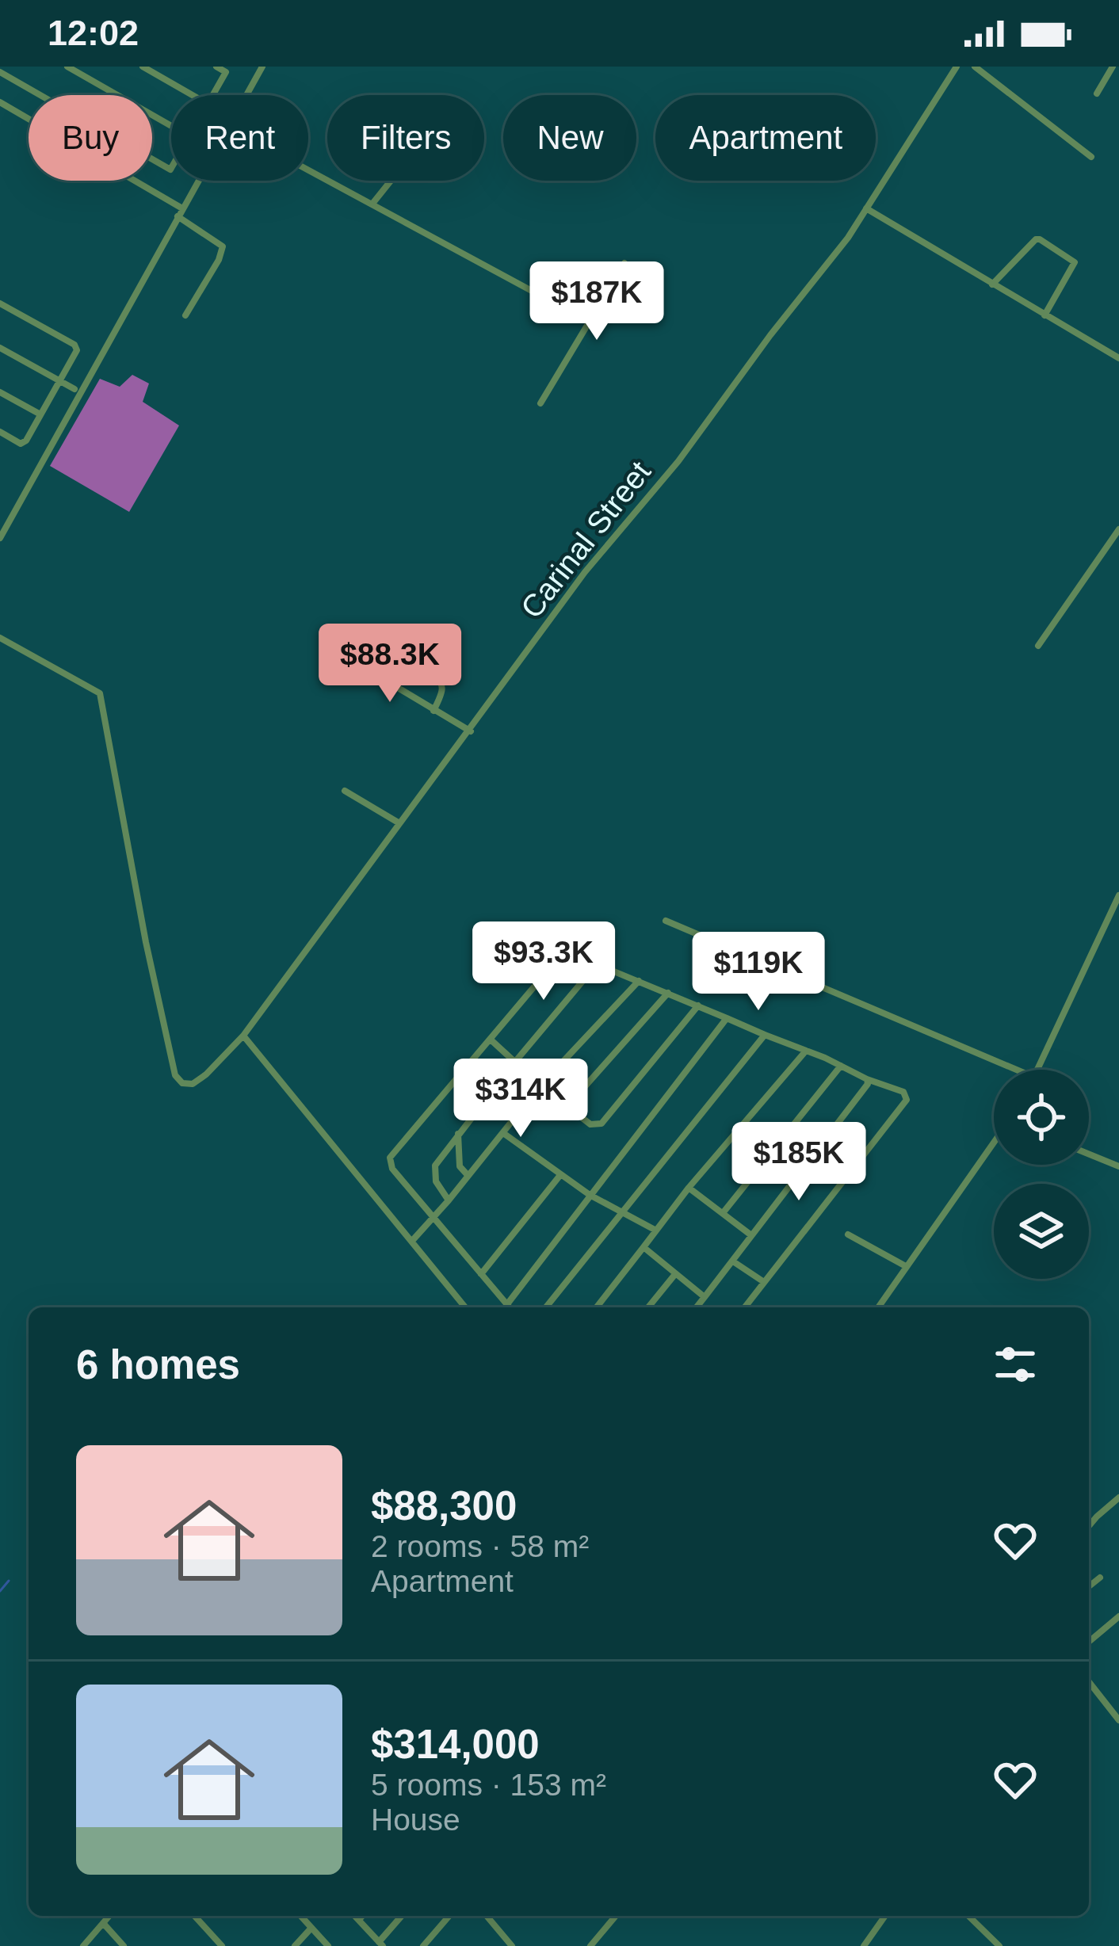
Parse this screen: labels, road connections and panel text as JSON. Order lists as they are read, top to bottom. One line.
{"streets":{"street":["Carinal Street"]},"page":{"status":"12:02","chip":["Buy","Rent","Filters","New","Apartment"],"price":["$187K","$88.3K","$93.3K","$119K","$314K","$185K"],"heading":"6 homes","list":[{"name":"$88,300","note":"2 rooms · 58 m² · Apartment"},{"name":"$314,000","note":"5 rooms · 153 m² · House"}]}}
